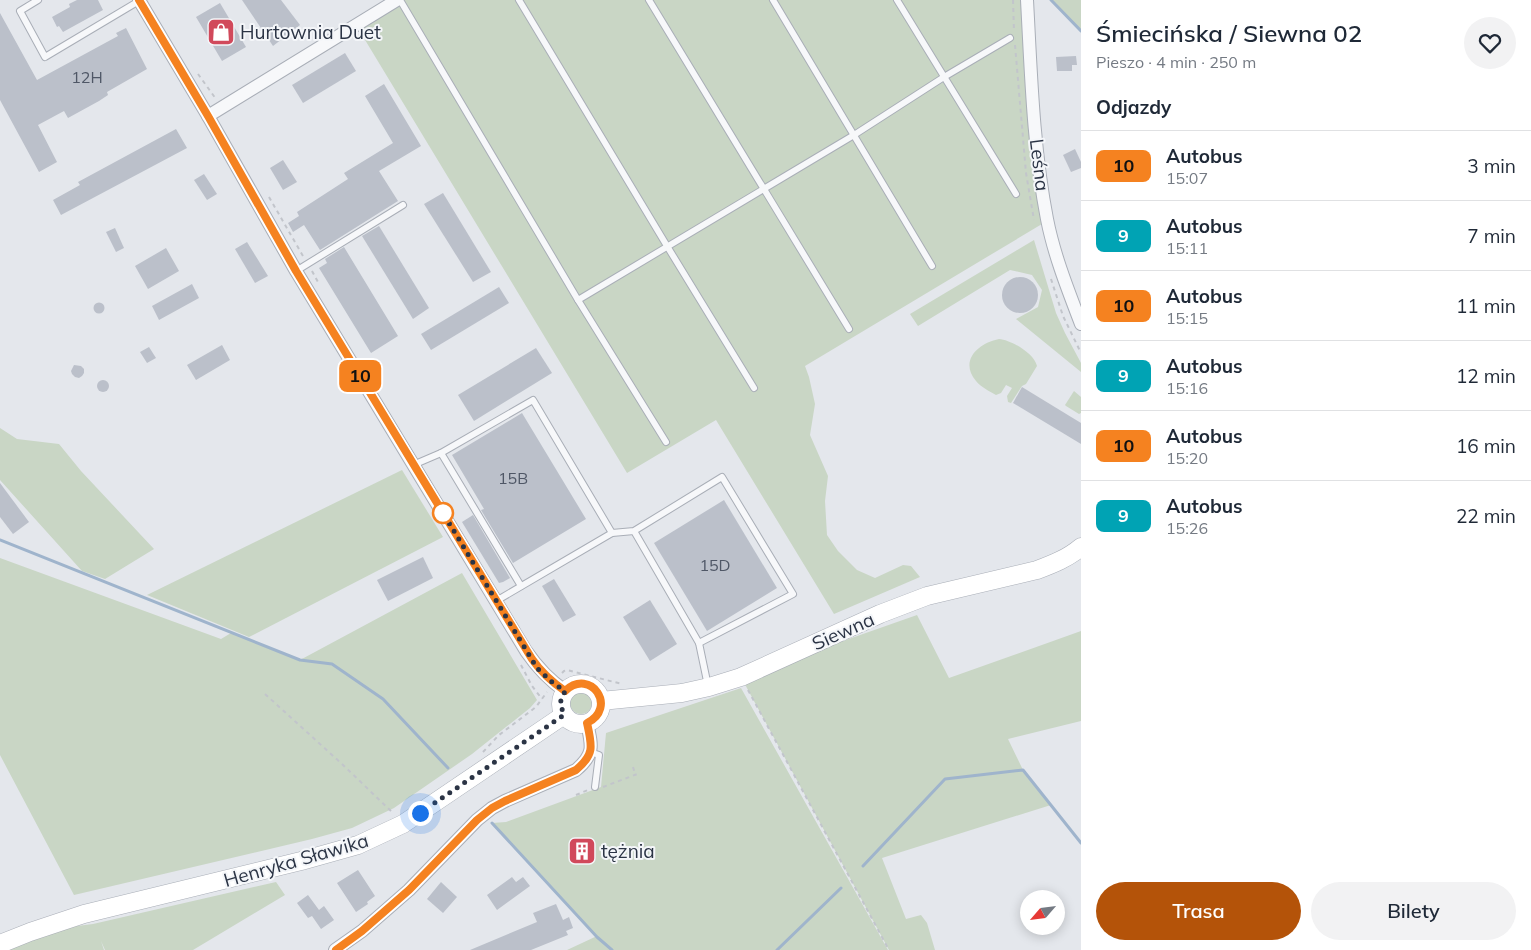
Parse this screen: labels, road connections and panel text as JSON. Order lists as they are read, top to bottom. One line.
{"streets":{"main road":["Siewna","Henryka Sławika"],"street":["Leśna"]},"crossings":[["Siewna","Henryka Sławika"]],"places":{"shop":["Hurtownia Duet"],"building":["tężnia"]},"lines":["bus line 10"],"house_numbers":["12H","15B","15D"],"north":"bottom left","page":{"on_map":"10","heading":[["Śmiecińska / Siewna 02","Pieszo · 4 min · 250 m"],"Odjazdy"],"list":[{"mark":"10","name":"Autobus","note":"15:07","value":"3 min"},{"mark":"9","name":"Autobus","note":"15:11","value":"7 min"},{"mark":"10","name":"Autobus","note":"15:15","value":"11 min"},{"mark":"9","name":"Autobus","note":"15:16","value":"12 min"},{"mark":"10","name":"Autobus","note":"15:20","value":"16 min"},{"mark":"9","name":"Autobus","note":"15:26","value":"22 min"}],"buttons":["Trasa","Bilety"]}}
